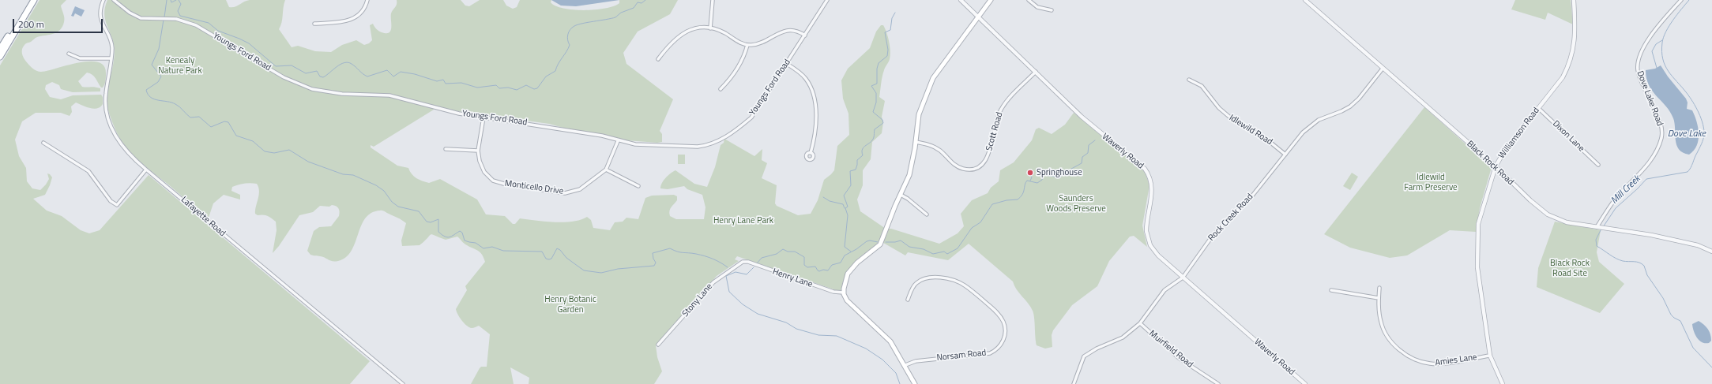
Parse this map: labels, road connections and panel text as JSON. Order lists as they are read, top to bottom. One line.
{"streets":{"street":["Youngs Ford Road","Dove Lake Road","Idlewild Road","Scott Road","Williamson Road","Dixon Lane","Waverly Road","Black Rock Road","Monticello Drive","Lafayette Road","Rock Creek Road","Henry Lane","Stony Lane","Muirfield Road","Norsam Road","Amies Lane"]},"crossings":[["Youngs Ford Road","Monticello Drive"],["Dove Lake Road","Black Rock Road"],["Idlewild Road","Rock Creek Road"],["Scott Road","Waverly Road"],["Williamson Road","Dixon Lane"],["Williamson Road","Black Rock Road"],["Williamson Road","Amies Lane"],["Waverly Road","Rock Creek Road"],["Black Rock Road","Rock Creek Road"],["Rock Creek Road","Muirfield Road"],["Henry Lane","Stony Lane"]],"water":["Dove Lake","Mill Creek"],"parks":["Kenealy Nature Park","Idlewild Farm Preserve","Saunders Woods Preserve","Henry Lane Park","Black Rock Road Site","Henry Botanic Garden"],"places":["Springhouse"],"scale_bar":"200 m"}
